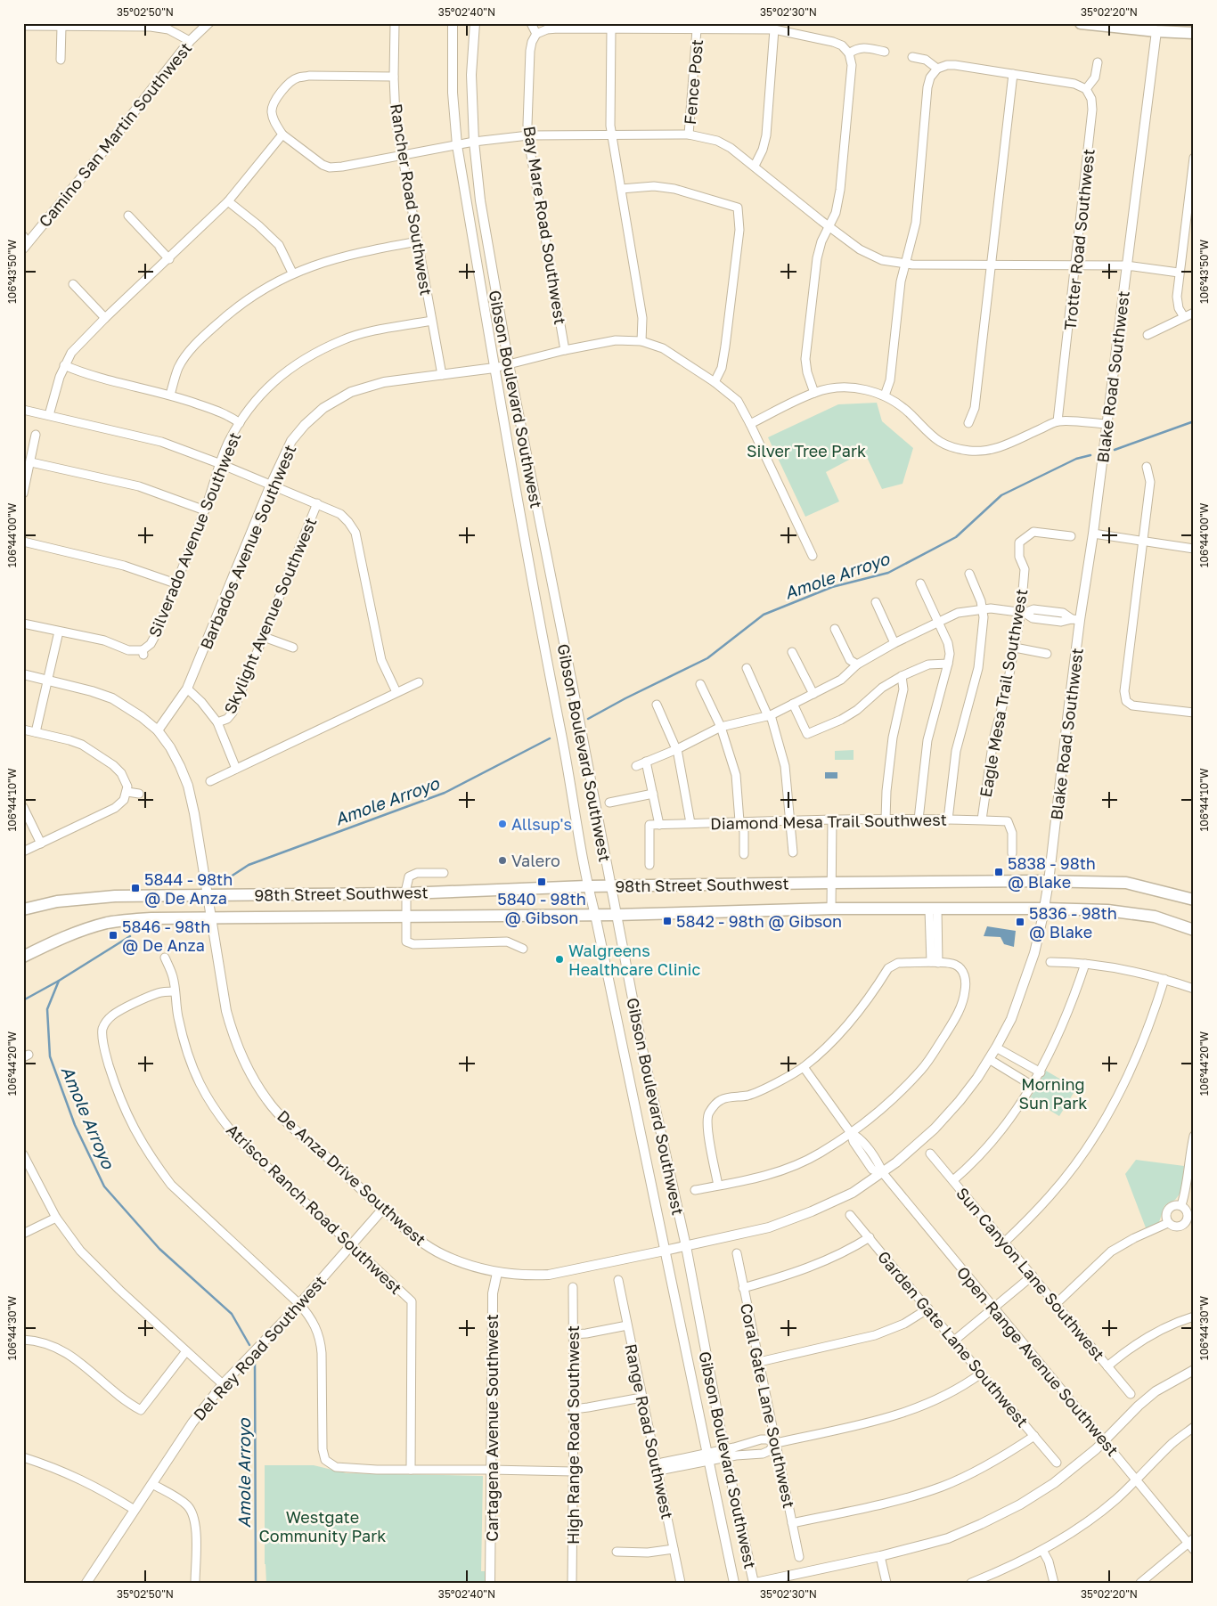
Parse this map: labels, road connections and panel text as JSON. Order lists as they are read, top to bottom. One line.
{"streets":{"main road":["98th Street Southwest"],"street":["Fence Post","Camino San Martin Southwest","Rancher Road Southwest","Bay Mare Road Southwest","Trotter Road Southwest","Blake Road Southwest","Gibson Boulevard Southwest","Silverado Avenue Southwest","Barbados Avenue Southwest","Skylight Avenue Southwest","Eagle Mesa Trail Southwest","Diamond Mesa Trail Southwest","De Anza Drive Southwest","Atrisco Ranch Road Southwest","Sun Canyon Lane Southwest","Garden Gate Lane Southwest","Del Rey Road Southwest","Open Range Avenue Southwest","Coral Gate Lane Southwest","Cartagena Avenue Southwest","Range Road Southwest","High Range Road Southwest"]},"crossings":[["Rancher Road Southwest","Silverado Avenue Southwest"],["Rancher Road Southwest","Barbados Avenue Southwest"],["Blake Road Southwest","Gibson Boulevard Southwest"],["Blake Road Southwest","98th Street Southwest"],["Blake Road Southwest","De Anza Drive Southwest"],["Blake Road Southwest","Open Range Avenue Southwest"],["Gibson Boulevard Southwest","Barbados Avenue Southwest"],["Gibson Boulevard Southwest","98th Street Southwest"],["Gibson Boulevard Southwest","De Anza Drive Southwest"],["Barbados Avenue Southwest","De Anza Drive Southwest"],["Eagle Mesa Trail Southwest","Diamond Mesa Trail Southwest"],["98th Street Southwest","De Anza Drive Southwest"],["De Anza Drive Southwest","Del Rey Road Southwest"],["De Anza Drive Southwest","Cartagena Avenue Southwest"],["Atrisco Ranch Road Southwest","Del Rey Road Southwest"]],"water":["Amole Arroyo"],"parks":["Silver Tree Park","Morning Sun Park","Westgate Community Park"],"places":{"other":["Allsup's","Valero","Walgreens Healthcare Clinic"],"transit":["5838 - 98th @ Blake","5840 - 98th @ Gibson","5844 - 98th @ De Anza","5842 - 98th @ Gibson","5836 - 98th @ Blake","5846 - 98th @ De Anza"]},"coordinates":["35°02'50\"N","35°02'40\"N","35°02'30\"N","35°02'20\"N","106°43'50\"W","106°44'00\"W","106°44'10\"W","106°44'20\"W","106°44'30\"W"]}
